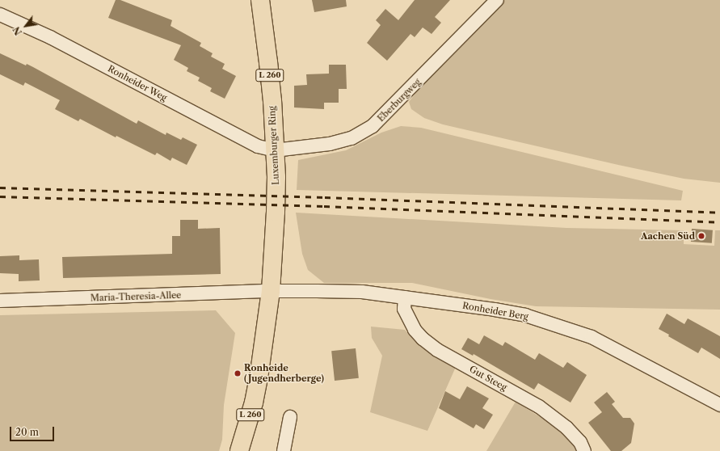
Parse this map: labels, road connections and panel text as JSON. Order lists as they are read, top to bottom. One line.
{"streets":{"main road":["L 260","Luxemburger Ring"],"street":["Ronheider Weg","Eberburgweg","Maria-Theresia-Allee","Ronheider Berg","Gut Steeg"]},"crossings":[["L 260","Luxemburger Ring"],["L 260","Maria-Theresia-Allee"],["L 260","Ronheider Berg"],["Ronheider Weg","Eberburgweg"],["Ronheider Weg","Luxemburger Ring"],["Eberburgweg","Luxemburger Ring"],["Luxemburger Ring","Maria-Theresia-Allee"],["Luxemburger Ring","Ronheider Berg"],["Maria-Theresia-Allee","Ronheider Berg"],["Ronheider Berg","Gut Steeg"]],"places":["Aachen Süd","Ronheide (Jugendherberge)"],"scale_bar":"20 m","north":"bottom left"}
